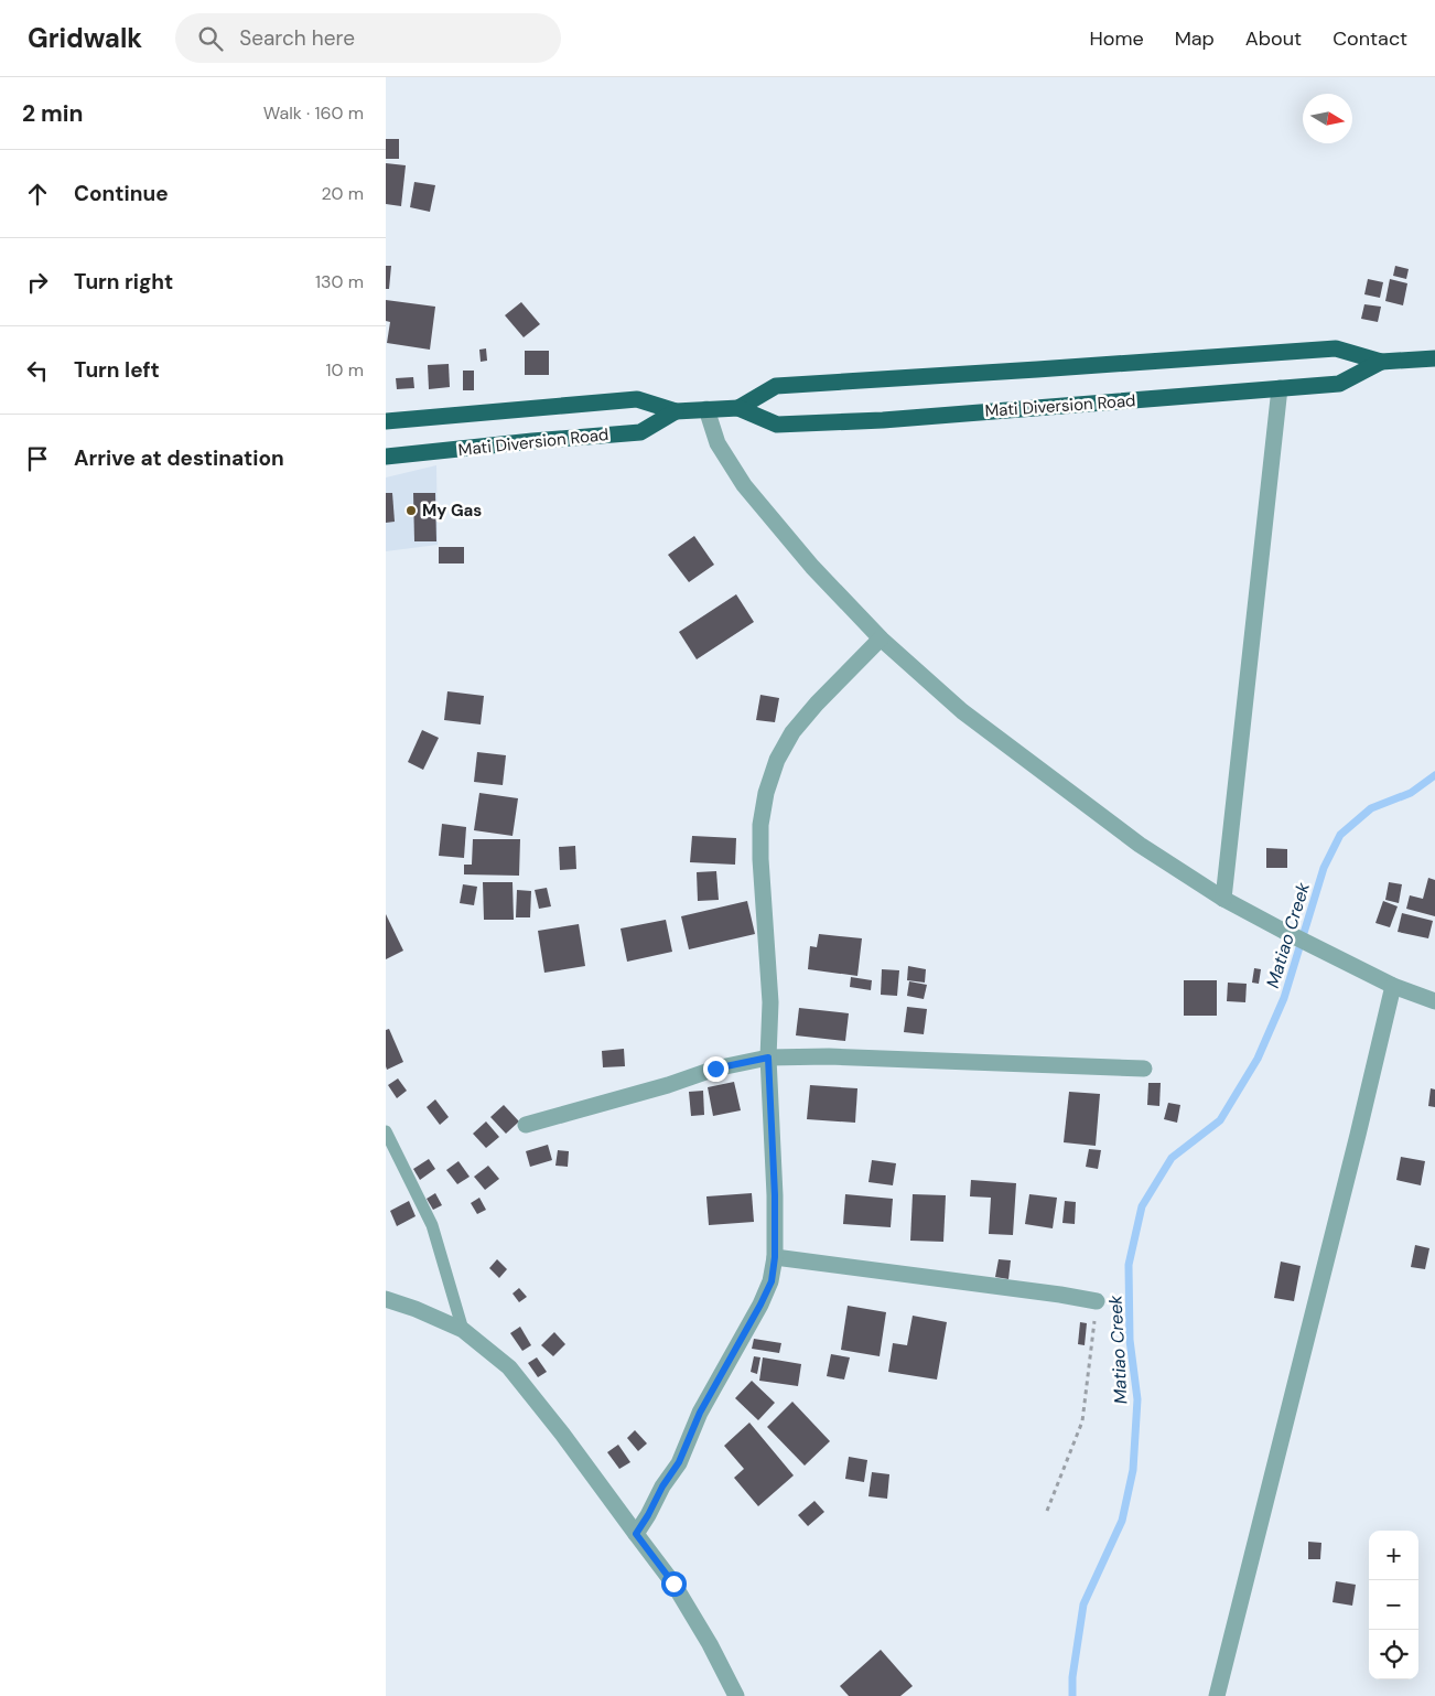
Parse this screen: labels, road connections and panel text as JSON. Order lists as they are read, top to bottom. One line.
{"streets":{"highway":["Mati Diversion Road"]},"water":["Matiao Creek"],"places":["My Gas"],"north":"right","page":{"header":"Gridwalk","search":"Search here","nav":["Home","Map","About","Contact"],"heading":["2 min","Walk · 160 m"],"list":[["Continue","20 m"],["Turn right","130 m"],["Turn left","10 m"],"Arrive at destination"],"map_buttons":["+","−"]}}
